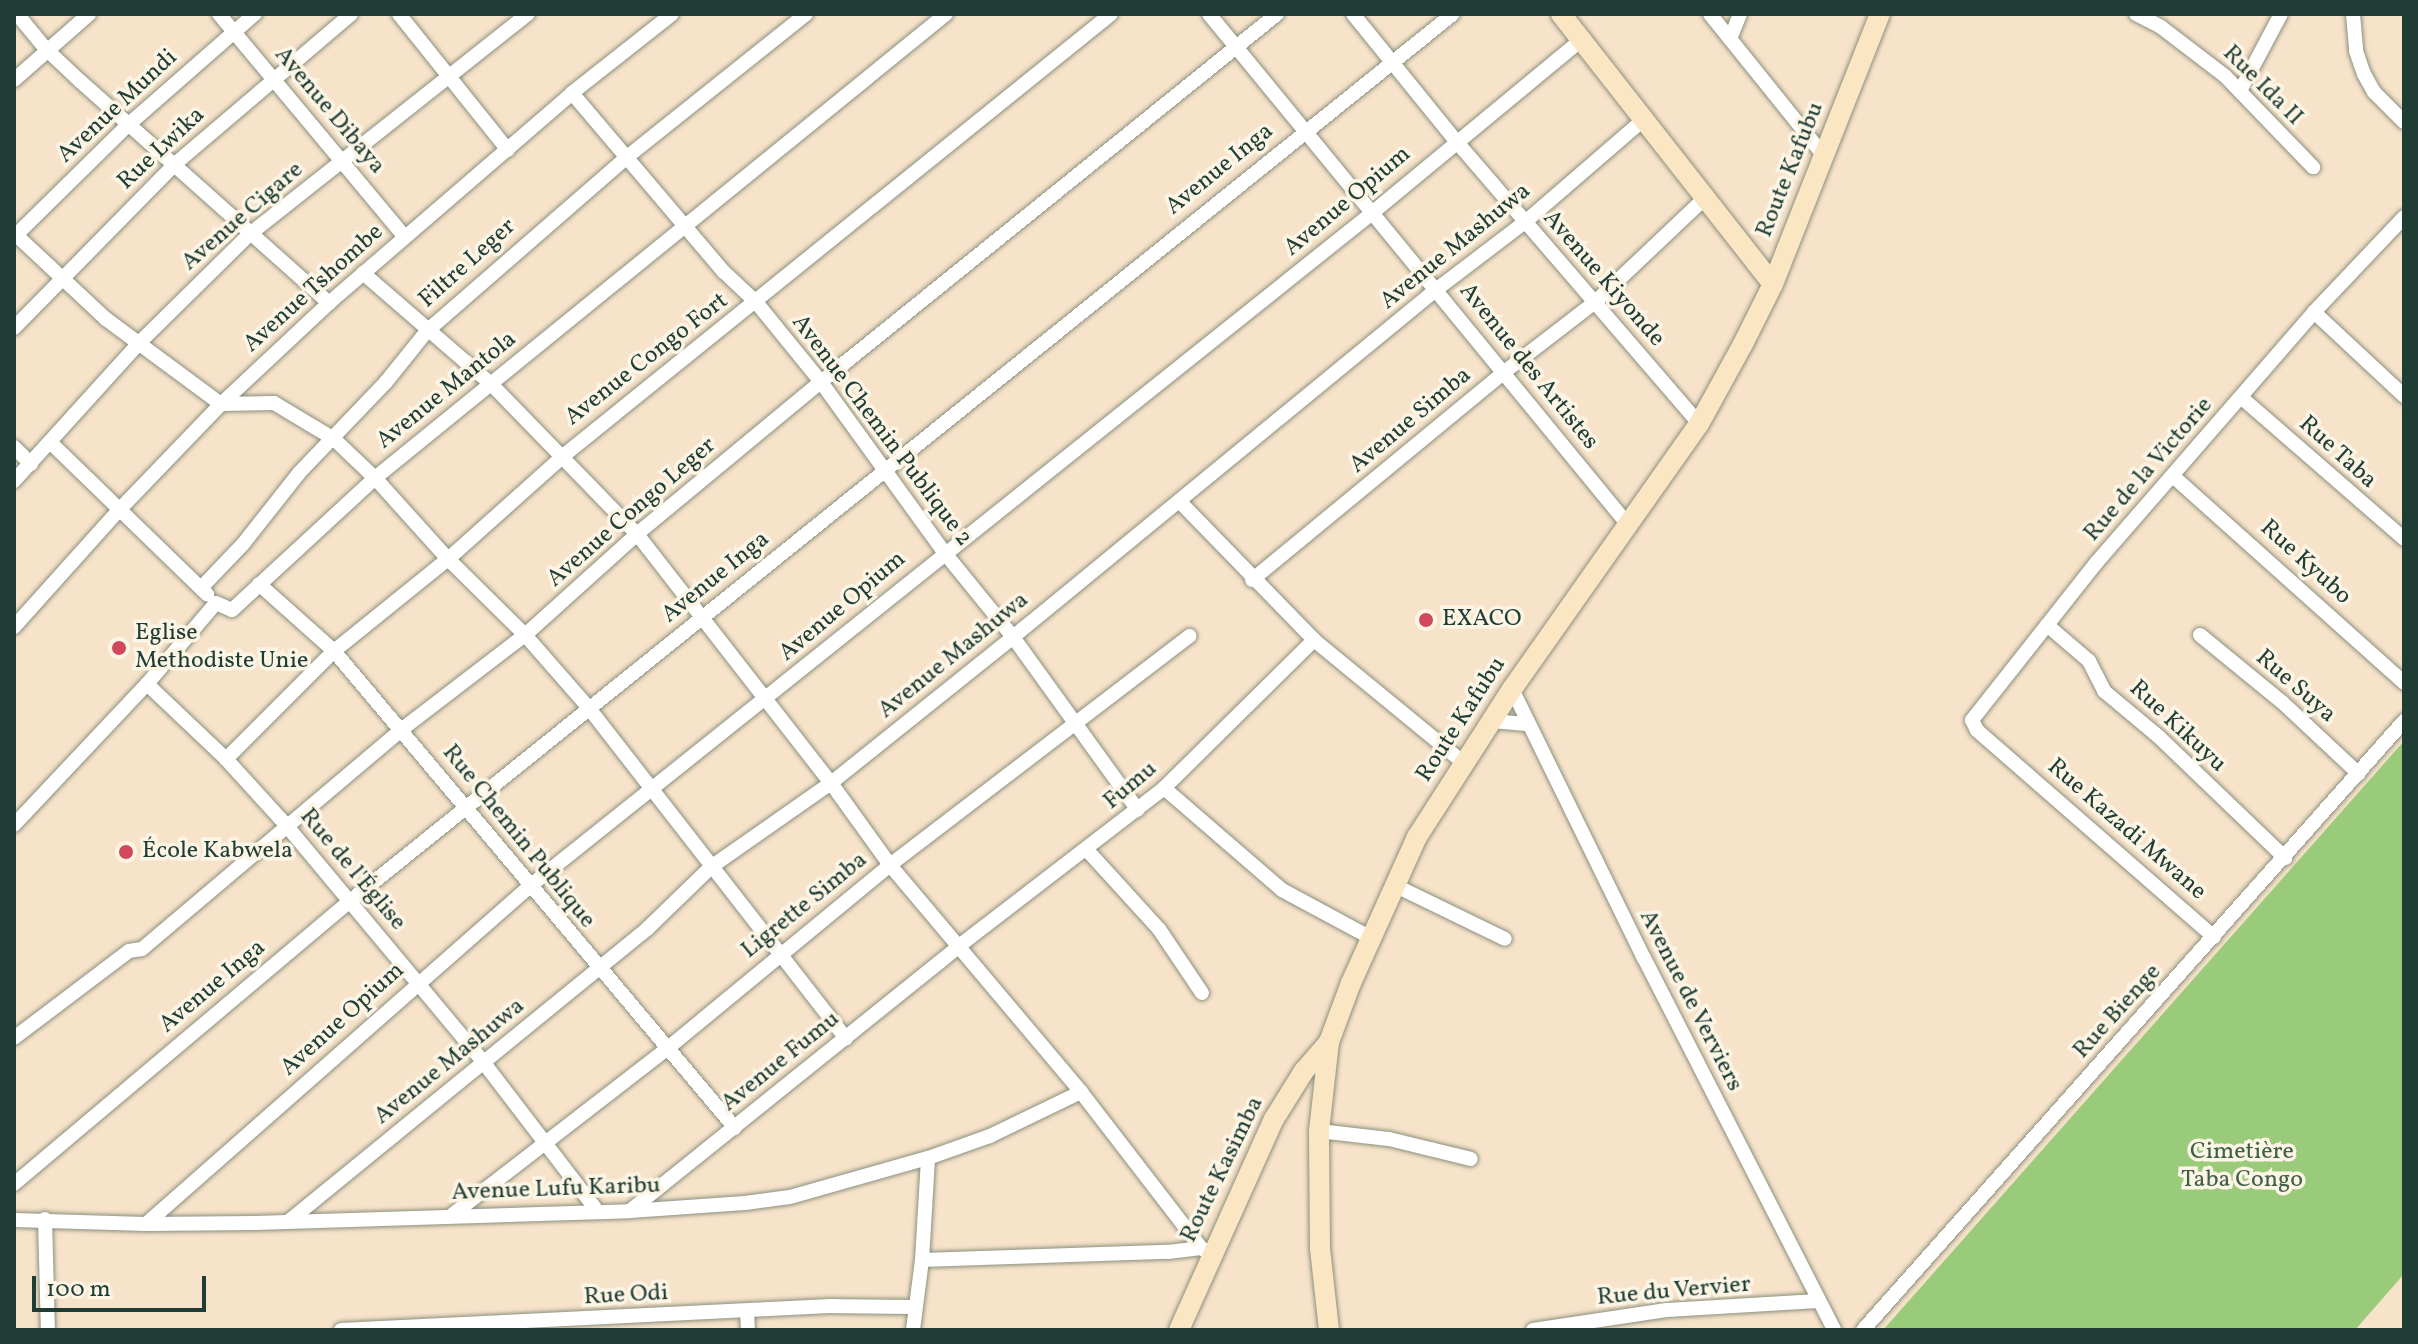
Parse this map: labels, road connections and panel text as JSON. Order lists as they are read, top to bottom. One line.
{"streets":{"main road":["Route Kafubu","Route Kasimba"],"street":["Rue Ida II","Avenue Mundi","Avenue Dibaya","Rue Lwika","Avenue Inga","Avenue Opium","Avenue Cigare","Avenue Mashuwa","Filtre Leger","Avenue Kiyonde","Avenue Tshombe","Avenue Congo Fort","Avenue des Artistes","Avenue Mantola","Avenue Simba","Avenue Chemin Publique 2","Rue Taba","Rue de la Victorie","Avenue Congo Leger","Rue Kyubo","Rue Suya","Rue Kikuyu","Fumu","Rue Kazadi Mwane","Rue Chemin Publique","Rue de l'Église","Ligrette Simba","Avenue de Verviers","Rue Bienge","Avenue Fumu","Avenue Lufu Karibu","Rue du Vervier","Rue Odi"]},"crossings":[["Avenue Mundi","Avenue Dibaya"],["Avenue Dibaya","Rue Lwika"],["Avenue Dibaya","Avenue Cigare"],["Avenue Dibaya","Avenue Tshombe"],["Avenue Inga","Avenue Kiyonde"],["Avenue Inga","Avenue des Artistes"],["Avenue Inga","Avenue Chemin Publique 2"],["Avenue Inga","Rue Chemin Publique"],["Avenue Inga","Rue de l'Église"],["Route Kafubu","Avenue Kiyonde"],["Route Kafubu","Avenue des Artistes"],["Route Kafubu","Avenue de Verviers"],["Route Kafubu","Route Kasimba"],["Avenue Opium","Avenue Kiyonde"],["Avenue Opium","Avenue des Artistes"],["Avenue Opium","Avenue Chemin Publique 2"],["Avenue Opium","Rue Chemin Publique"],["Avenue Opium","Rue de l'Église"],["Avenue Opium","Avenue Lufu Karibu"],["Avenue Mashuwa","Avenue Kiyonde"],["Avenue Mashuwa","Avenue des Artistes"],["Avenue Mashuwa","Avenue Chemin Publique 2"],["Avenue Mashuwa","Rue Chemin Publique"],["Avenue Mashuwa","Rue de l'Église"],["Avenue Mashuwa","Avenue Lufu Karibu"],["Filtre Leger","Avenue Chemin Publique 2"],["Avenue Kiyonde","Avenue Simba"],["Avenue Tshombe","Avenue Chemin Publique 2"],["Avenue Congo Fort","Avenue Chemin Publique 2"],["Avenue Congo Fort","Rue Chemin Publique"],["Avenue Congo Fort","Rue de l'Église"],["Avenue des Artistes","Avenue Simba"],["Avenue des Artistes","Avenue Congo Leger"],["Avenue Mantola","Avenue Chemin Publique 2"],["Avenue Mantola","Rue Chemin Publique"],["Avenue Chemin Publique 2","Avenue Congo Leger"],["Avenue Chemin Publique 2","Fumu"],["Avenue Chemin Publique 2","Ligrette Simba"],["Rue Taba","Rue de la Victorie"],["Rue de la Victorie","Rue Kyubo"],["Rue de la Victorie","Rue Kikuyu"],["Rue de la Victorie","Rue Kazadi Mwane"],["Avenue Congo Leger","Rue Chemin Publique"],["Avenue Congo Leger","Rue de l'Église"],["Rue Suya","Rue Bienge"],["Rue Kikuyu","Rue Bienge"],["Fumu","Avenue Fumu"],["Rue Kazadi Mwane","Rue Bienge"],["Rue Chemin Publique","Ligrette Simba"],["Rue Chemin Publique","Avenue Fumu"],["Rue de l'Église","Ligrette Simba"],["Rue de l'Église","Avenue Lufu Karibu"],["Ligrette Simba","Avenue Lufu Karibu"],["Avenue de Verviers","Rue du Vervier"],["Avenue Fumu","Avenue Lufu Karibu"]],"parks":["Cimetière Taba Congo"],"places":["EXACO","Eglise Methodiste Unie","École Kabwela"],"scale_bar":"100 m"}
